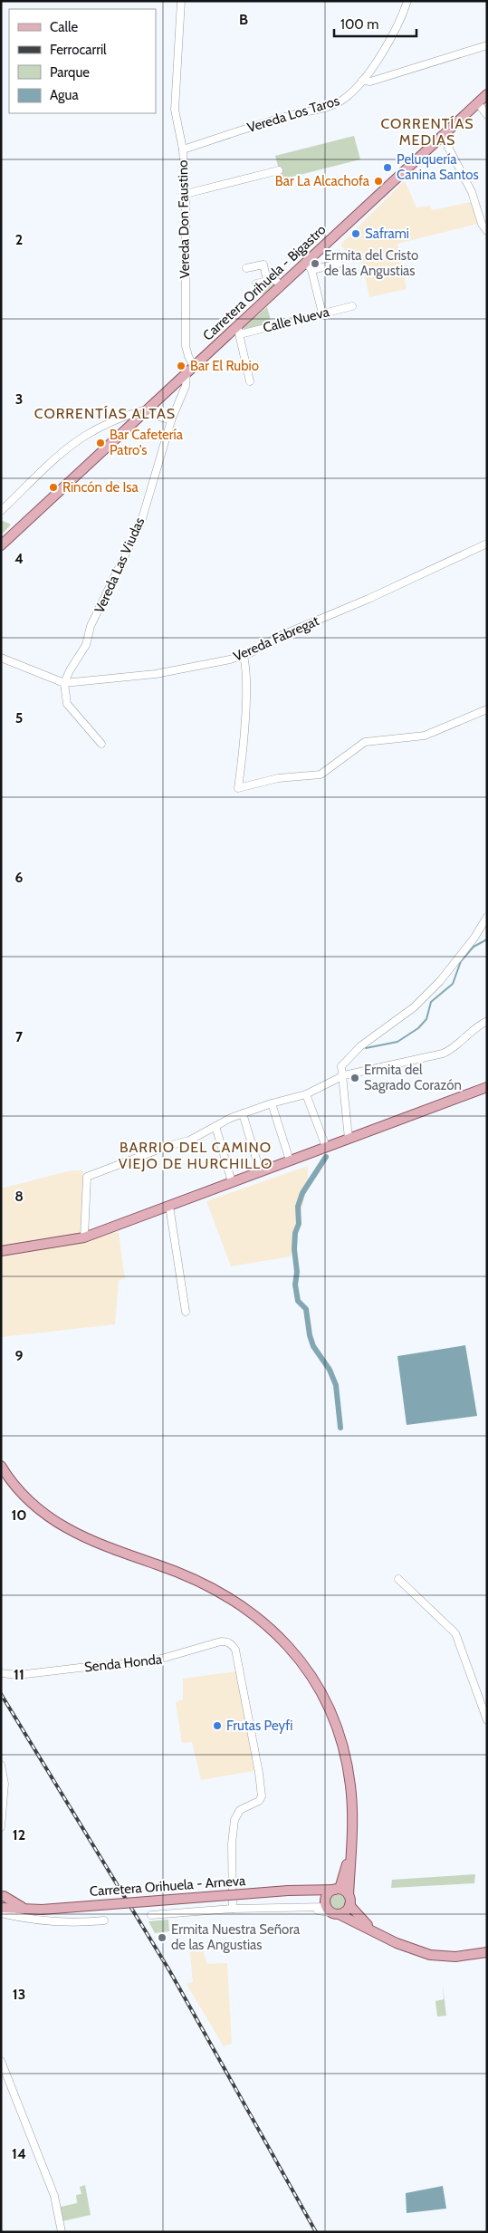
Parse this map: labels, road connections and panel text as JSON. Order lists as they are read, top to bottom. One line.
{"streets":{"main road":["Carretera Orihuela - Bigastro","Carretera Orihuela - Arneva"],"street":["Vereda Los Taros","Vereda Don Faustino","Calle Nueva","Vereda Las Viudas","Vereda Fabregat","Senda Honda"]},"crossings":[["Vereda Los Taros","Vereda Don Faustino"],["Vereda Don Faustino","Carretera Orihuela - Bigastro"],["Vereda Don Faustino","Vereda Las Viudas"],["Carretera Orihuela - Bigastro","Calle Nueva"],["Carretera Orihuela - Bigastro","Vereda Las Viudas"],["Vereda Las Viudas","Vereda Fabregat"]],"districts":["CORRENTÍAS MEDIAS","CORRENTÍAS ALTAS","BARRIO DEL CAMINO VIEJO DE HURCHILLO"],"places":["Peluquería Canina Santos","Bar La Alcachofa","Saframi","Ermita del Cristo de las Angustias","Bar El Rubio","Bar Cafetería Patro's","Rincón de Isa","Ermita del Sagrado Corazón","Frutas Peyfi","Ermita Nuestra Señora de las Angustias"],"legend":["Calle","Ferrocarril","Parque","Agua"],"scale_bar":"100 m","grid":{"columns":["B"],"rows":["2","3","4","5","6","7","8","9","10","11","12","13","14"]}}
